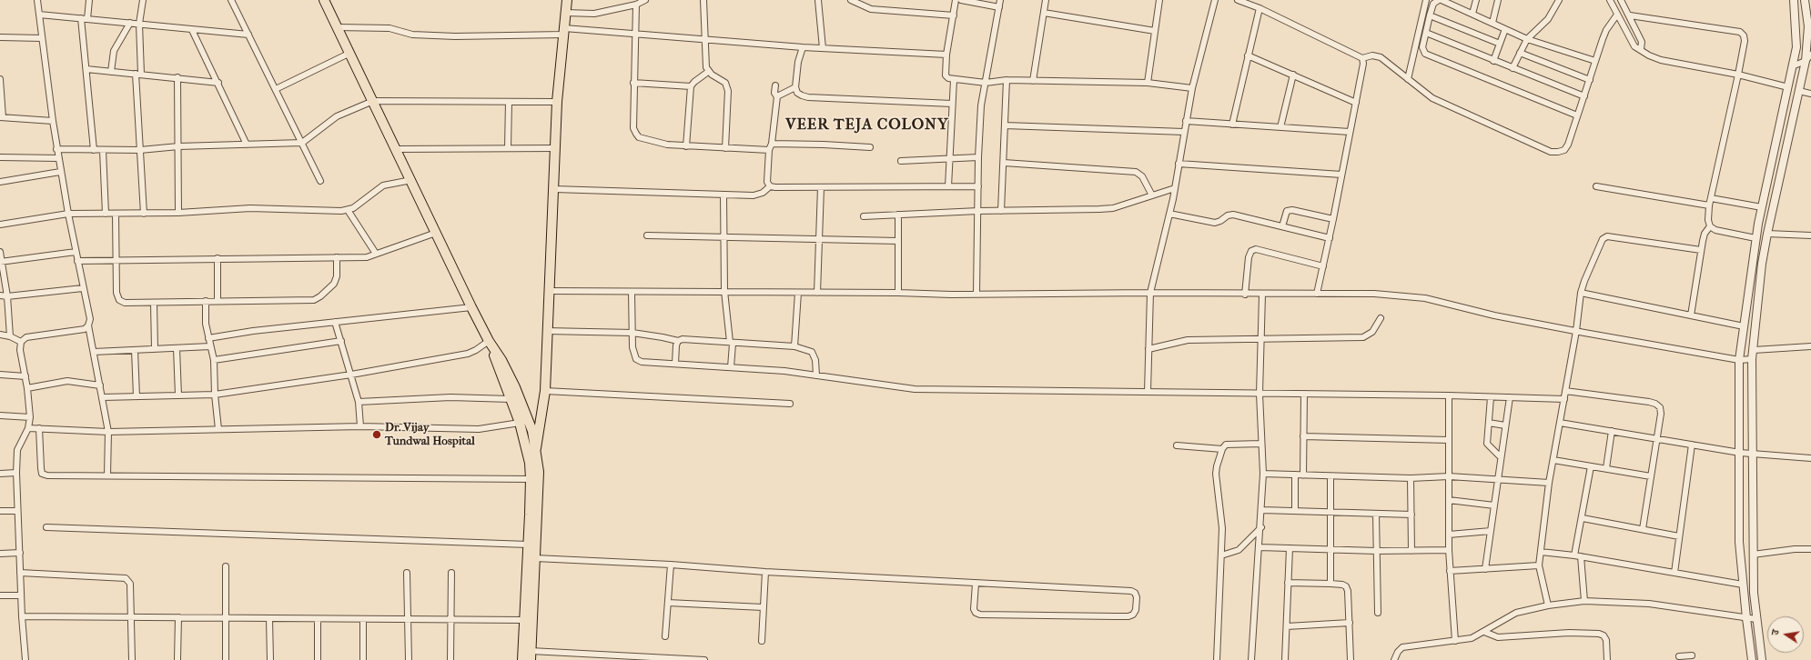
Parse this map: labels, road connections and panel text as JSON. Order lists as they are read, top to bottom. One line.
{"districts":["VEER TEJA COLONY"],"places":["Dr. Vijay Tundwal Hospital"],"north":"left"}
